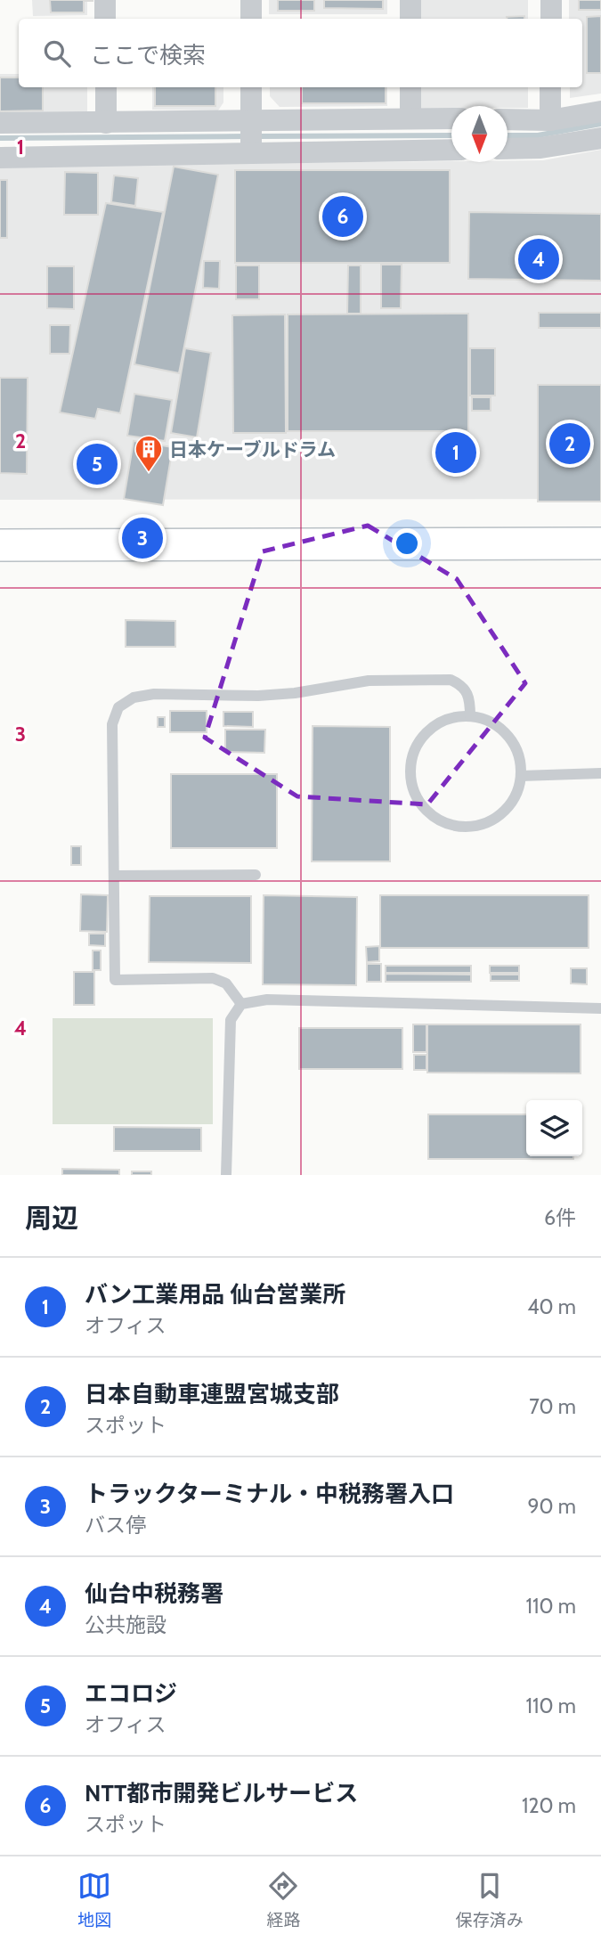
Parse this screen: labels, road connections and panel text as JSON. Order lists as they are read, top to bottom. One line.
{"places":{"building":["日本ケーブルドラム"]},"north":"bottom","page":{"search":"ここで検索","pins":["6","4","2","1","5","3"],"heading":["周辺","6件"],"list":[{"mark":"1","name":"バン工業用品 仙台営業所","note":"オフィス","value":"40 m"},{"mark":"2","name":"日本自動車連盟宮城支部","note":"スポット","value":"70 m"},{"mark":"3","name":"トラックターミナル・中税務署入口","note":"バス停","value":"90 m"},{"mark":"4","name":"仙台中税務署","note":"公共施設","value":"110 m"},{"mark":"5","name":"エコロジ","note":"オフィス","value":"110 m"},{"mark":"6","name":"NTT都市開発ビルサービス","note":"スポット","value":"120 m"}],"nav":["地図","経路","保存済み"]},"grid":{"rows":["1","2","3","4"]}}
